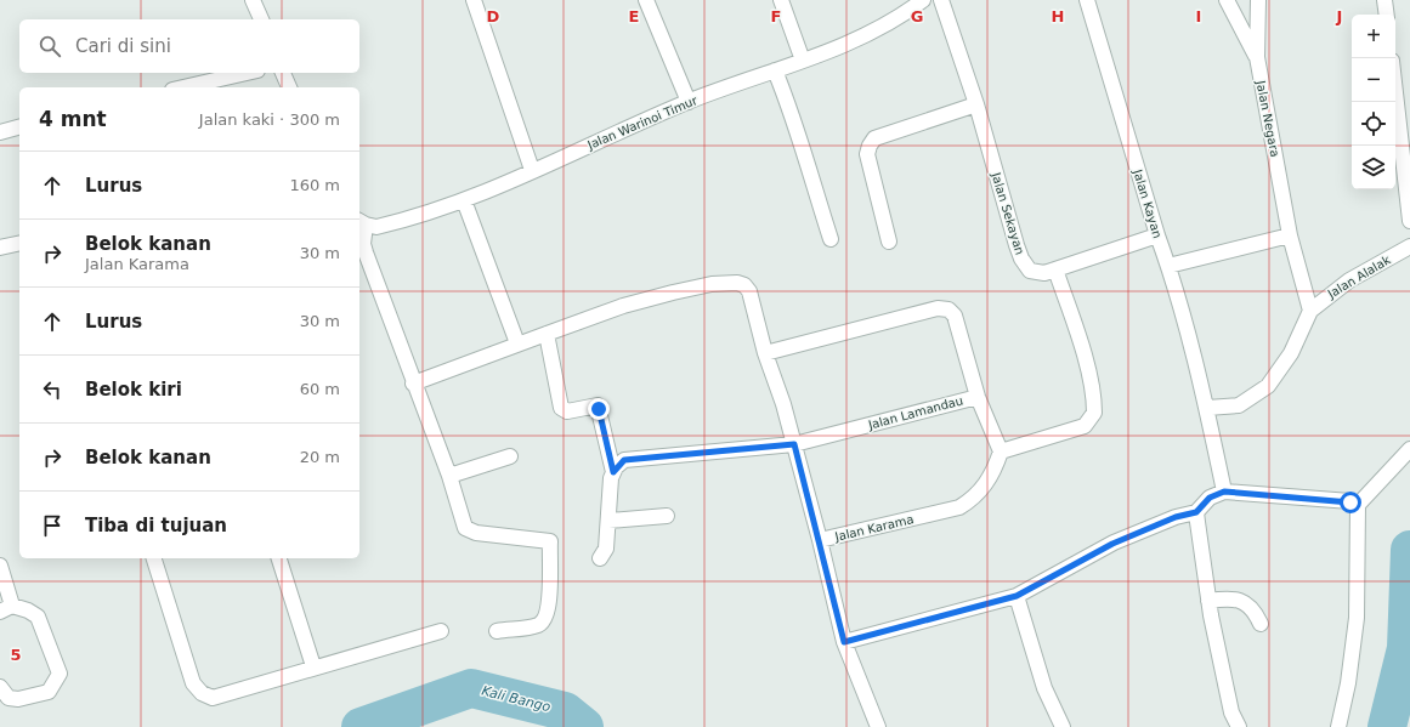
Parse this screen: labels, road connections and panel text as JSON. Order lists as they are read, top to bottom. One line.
{"streets":{"street":["Jalan Negara","Jalan Warinoi Timur","Jalan Kayan","Jalan Sekayan","Jalan Alalak","Jalan Lamandau","Jalan Karama"]},"crossings":[["Jalan Negara","Jalan Alalak"],["Jalan Lamandau","Jalan Karama"]],"water":["Kali Bango"],"page":{"map_buttons":["+","−"],"search":"Cari di sini","heading":["4 mnt","Jalan kaki · 300 m"],"list":[["Lurus","160 m"],["Belok kanan","Jalan Karama","30 m"],["Lurus","30 m"],["Belok kiri","60 m"],["Belok kanan","20 m"],"Tiba di tujuan"]},"grid":{"columns":["D","E","F","G","H","I","J"],"rows":["5"]}}
